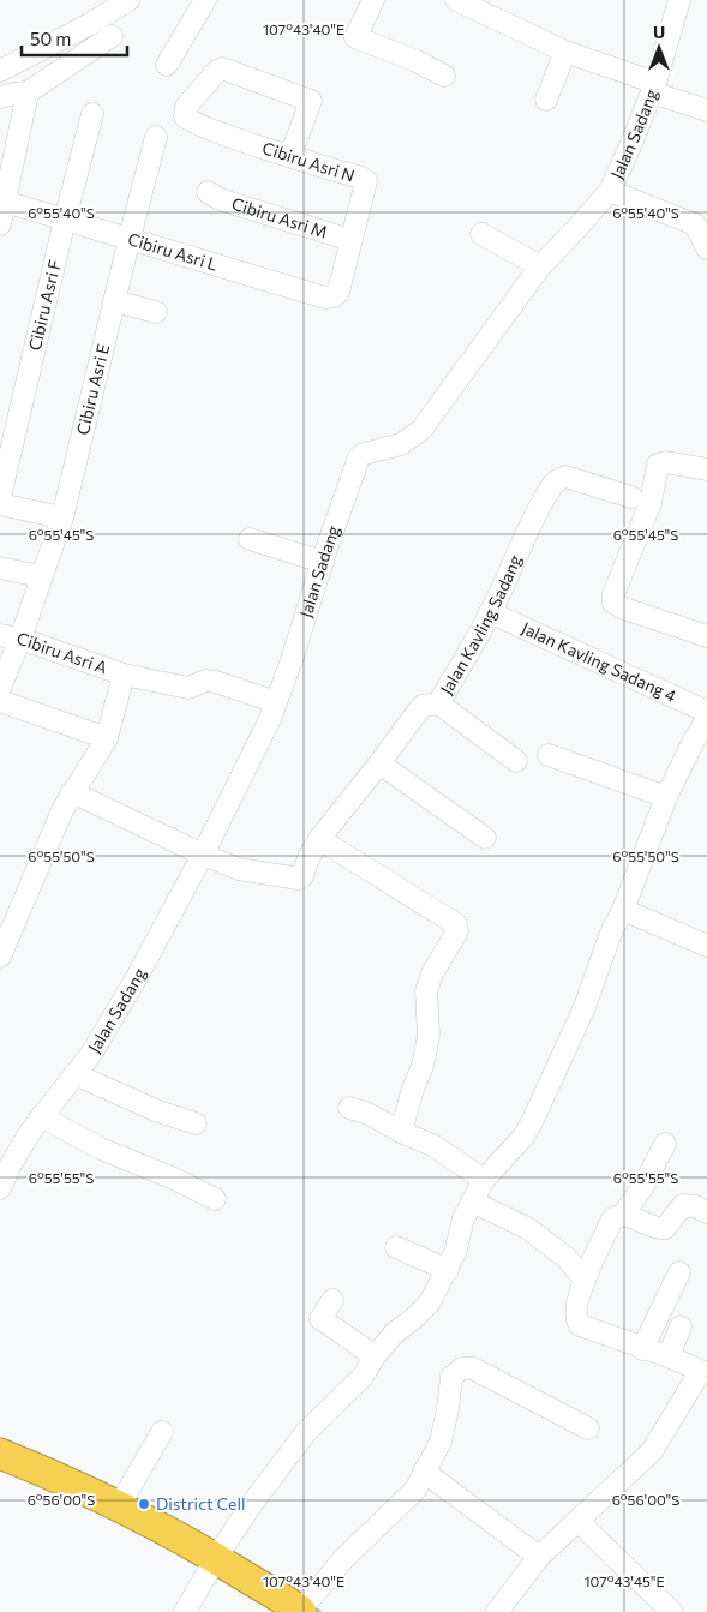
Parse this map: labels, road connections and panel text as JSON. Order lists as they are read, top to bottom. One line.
{"streets":{"street":["Jalan Sadang","Cibiru Asri N","Cibiru Asri M","Cibiru Asri L","Cibiru Asri F","Cibiru Asri E","Jalan Kavling Sadang","Cibiru Asri A","Jalan Kavling Sadang 4"]},"crossings":[["Jalan Sadang","Jalan Kavling Sadang"],["Jalan Sadang","Cibiru Asri A"],["Cibiru Asri N","Cibiru Asri M"],["Cibiru Asri N","Cibiru Asri L"],["Cibiru Asri L","Cibiru Asri F"],["Cibiru Asri L","Cibiru Asri E"],["Cibiru Asri E","Cibiru Asri A"],["Jalan Kavling Sadang","Jalan Kavling Sadang 4"]],"places":["District Cell"],"scale_bar":"50 m","north":"top","coordinates":["107°43'40\"E","6°55'40\"S","6°55'45\"S","6°55'50\"S","6°55'55\"S","6°56'00\"S","107°43'45\"E"]}
